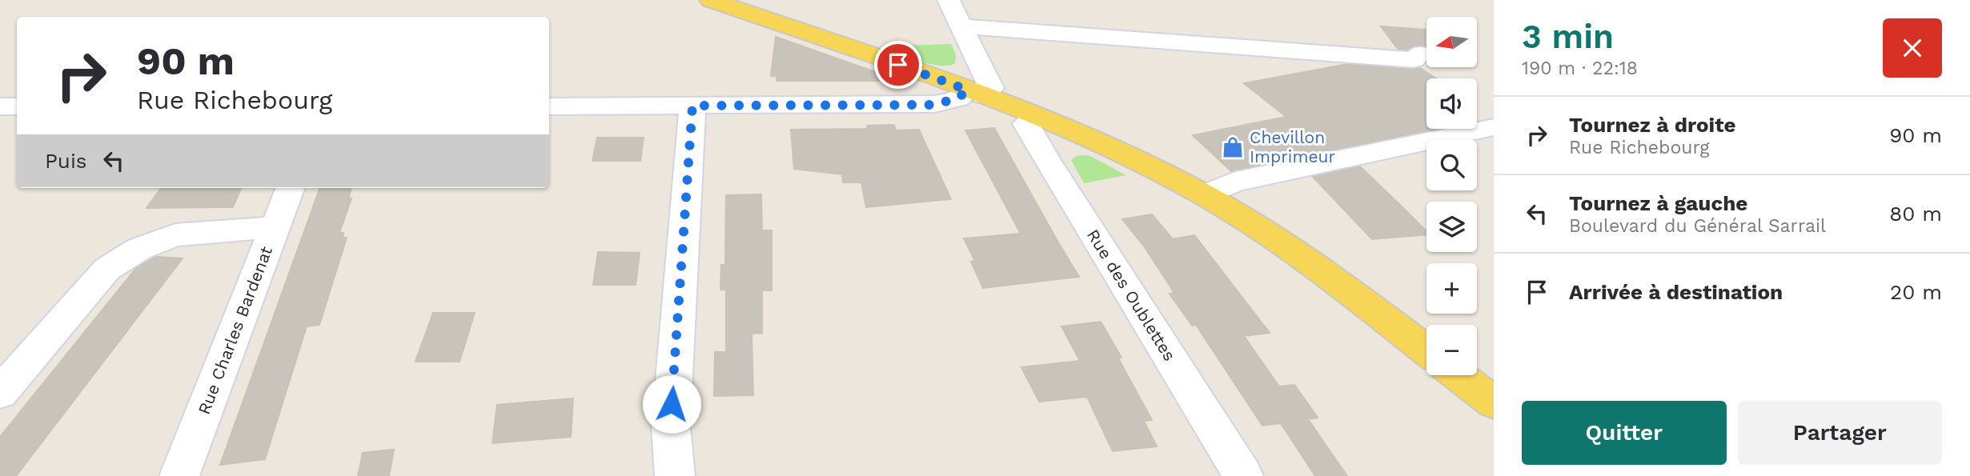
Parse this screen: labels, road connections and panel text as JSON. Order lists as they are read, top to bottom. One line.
{"streets":{"street":["Rue des Oublettes","Rue Charles Bardenat"]},"places":{"shop":["Chevillon Imprimeur"]},"north":"left","page":{"heading":["3 min","190 m · 22:18"],"map_buttons":["+","−"],"turn":["90 m","Rue Richebourg"],"list":[{"name":"Tournez à droite","note":"Rue Richebourg","value":"90 m"},{"name":"Tournez à gauche","note":"Boulevard du Général Sarrail","value":"80 m"},{"name":"Arrivée à destination","value":"20 m"}],"then":"Puis","buttons":["Quitter","Partager"]}}
